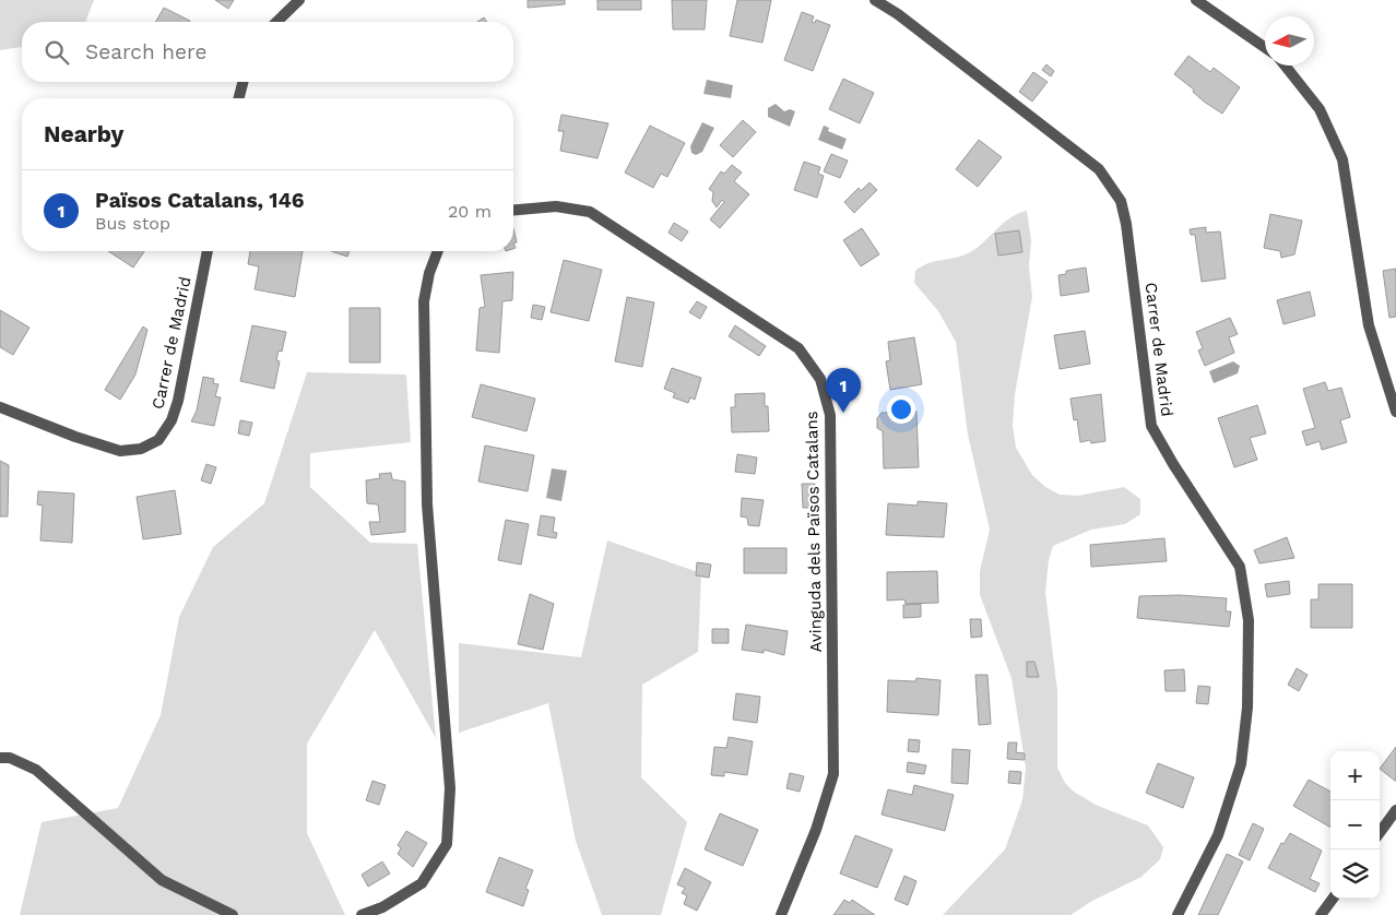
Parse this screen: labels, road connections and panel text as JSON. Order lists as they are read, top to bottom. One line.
{"streets":{"street":["Carrer de Madrid","Avinguda dels Països Catalans"]},"north":"left","page":{"search":"Search here","heading":"Nearby","list":[{"mark":"1","name":"Països Catalans, 146","note":"Bus stop","value":"20 m"}],"pins":"1","map_buttons":["+","−"]}}
